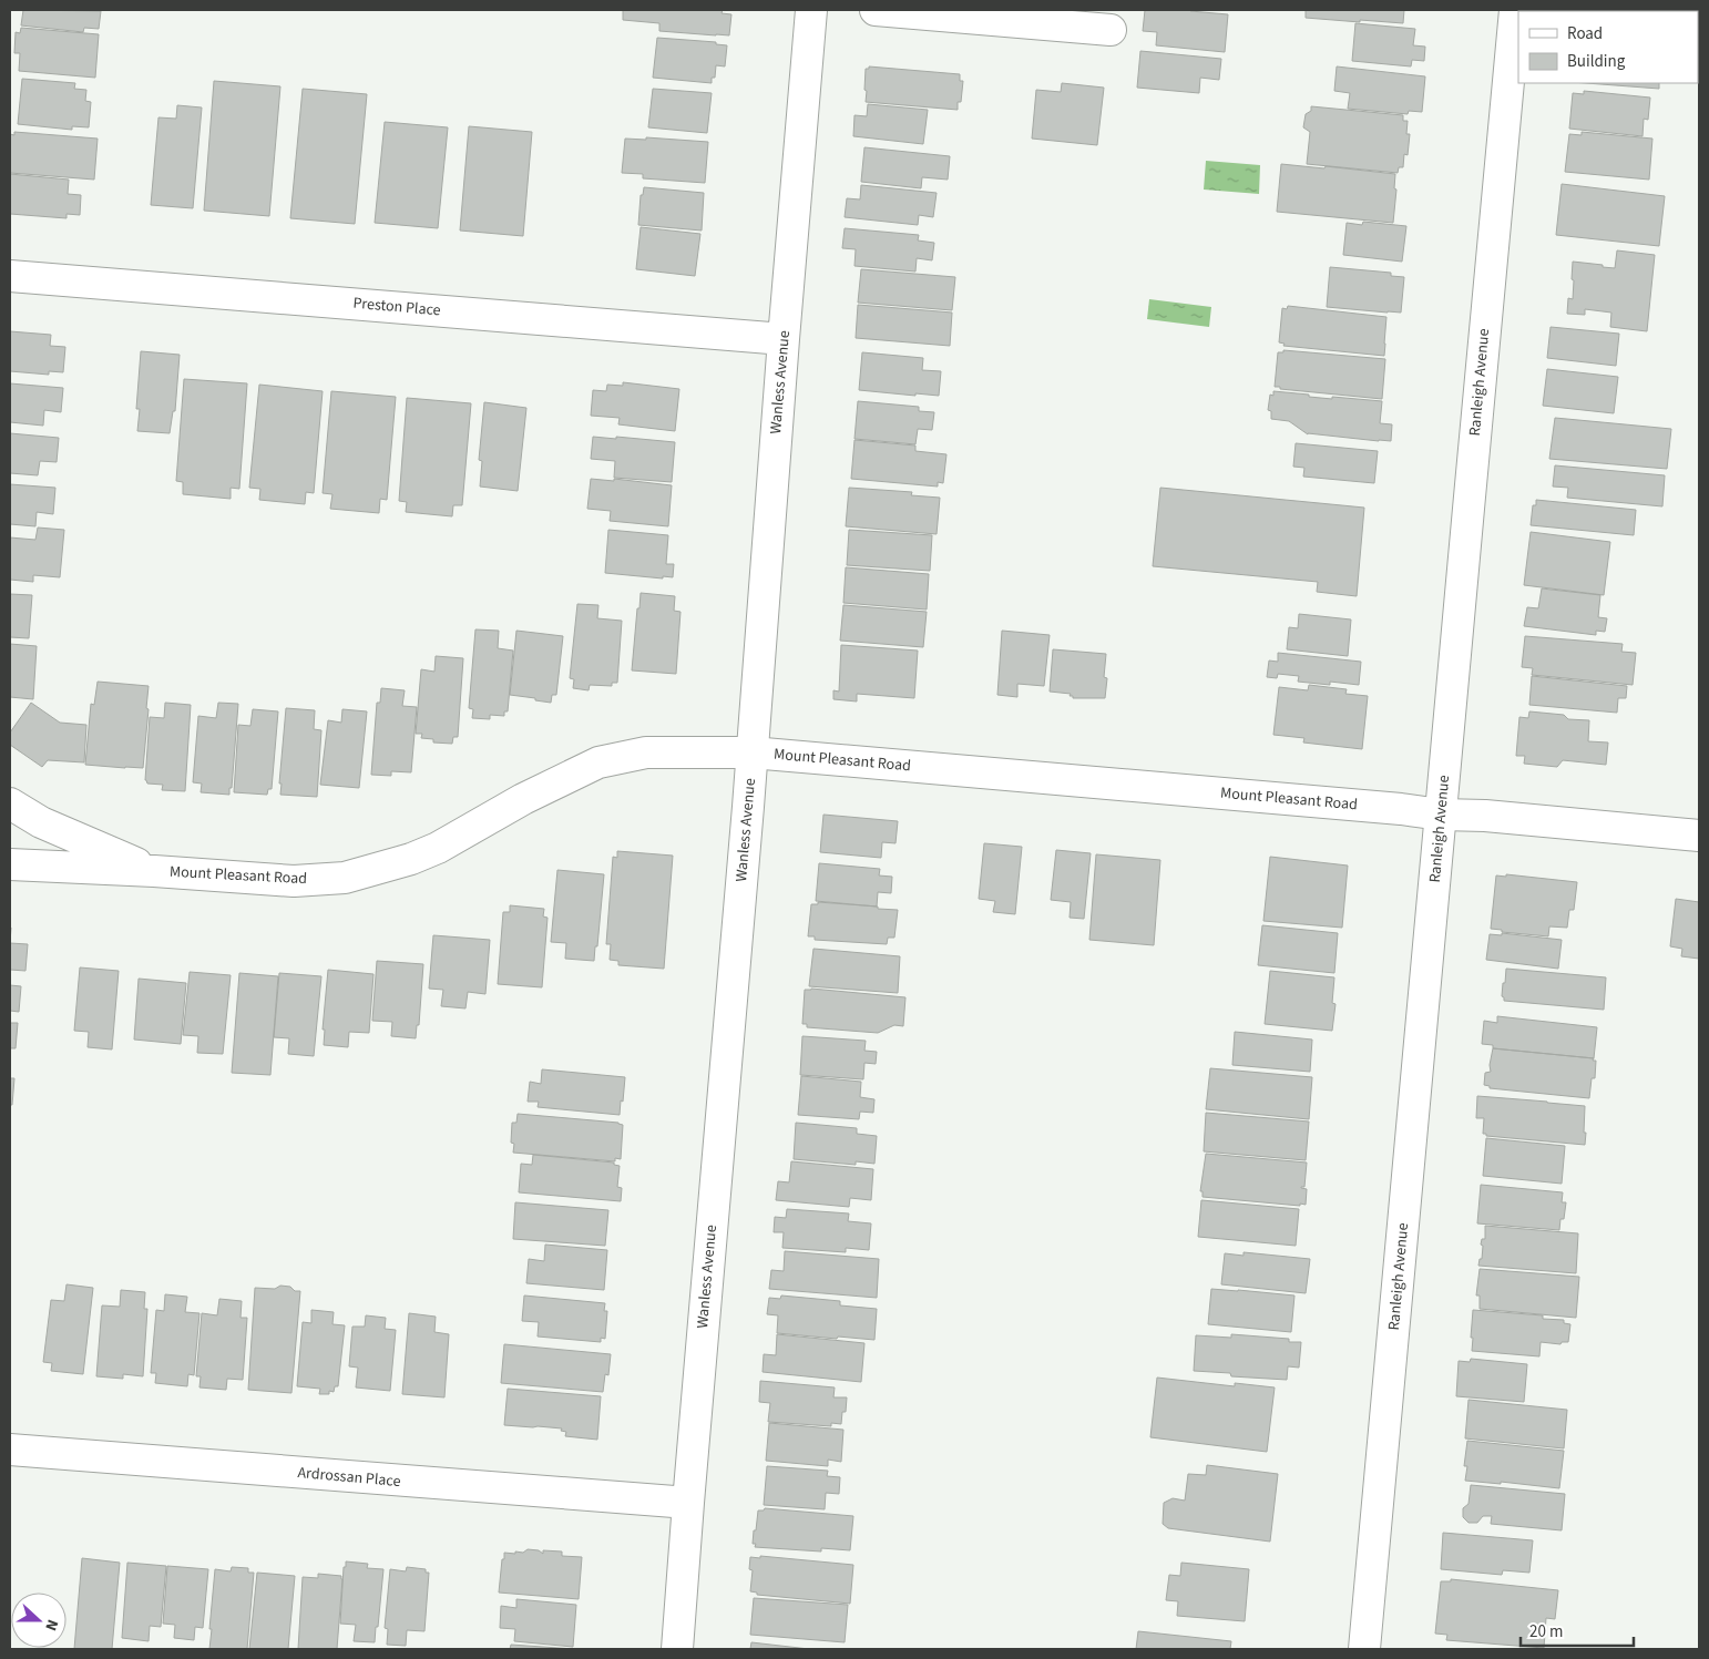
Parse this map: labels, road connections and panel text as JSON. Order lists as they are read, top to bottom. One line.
{"streets":{"street":["Preston Place","Wanless Avenue","Ranleigh Avenue","Mount Pleasant Road","Ardrossan Place"]},"crossings":[["Preston Place","Wanless Avenue"],["Wanless Avenue","Mount Pleasant Road"],["Wanless Avenue","Ardrossan Place"],["Ranleigh Avenue","Mount Pleasant Road"]],"legend":["Road","Building"],"scale_bar":"20 m","north":"right"}
